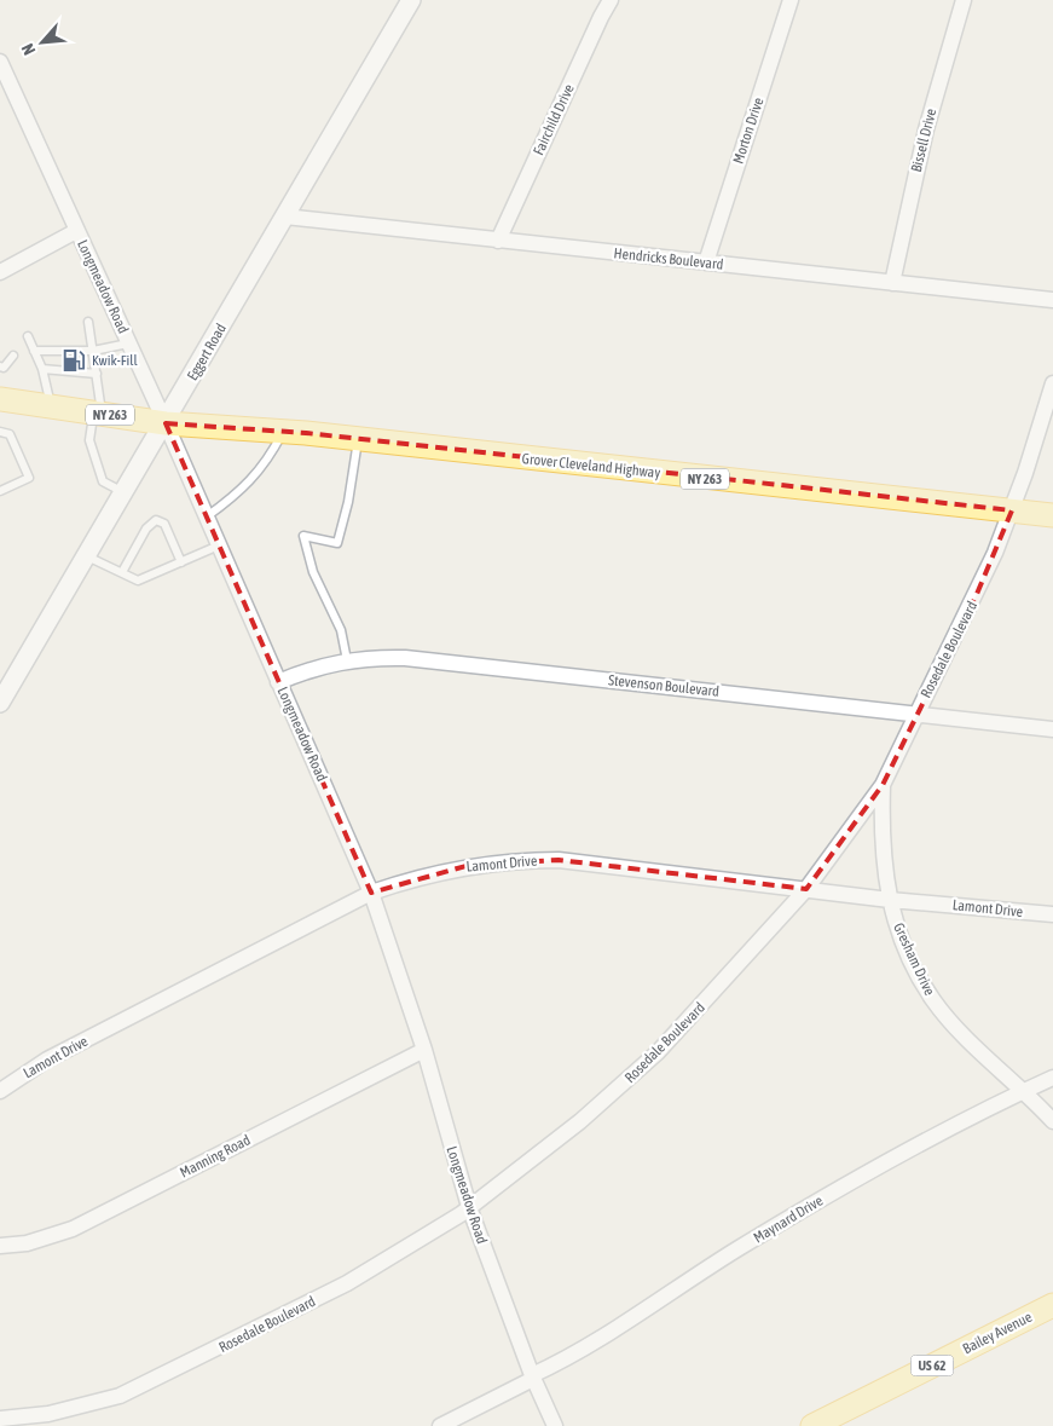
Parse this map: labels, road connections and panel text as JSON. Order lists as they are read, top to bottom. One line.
{"streets":{"main road":["NY 263","Grover Cleveland Highway","Bailey Avenue","US 62"],"street":["Fairchild Drive","Morton Drive","Bissell Drive","Hendricks Boulevard","Longmeadow Road","Eggert Road","Rosedale Boulevard","Stevenson Boulevard","Lamont Drive","Gresham Drive","Manning Road","Maynard Drive"]},"crossings":[["Fairchild Drive","Hendricks Boulevard"],["Morton Drive","Hendricks Boulevard"],["Bissell Drive","Hendricks Boulevard"],["Hendricks Boulevard","Eggert Road"],["Longmeadow Road","Eggert Road"],["Longmeadow Road","NY 263"],["Longmeadow Road","Grover Cleveland Highway"],["Longmeadow Road","Rosedale Boulevard"],["Longmeadow Road","Stevenson Boulevard"],["Longmeadow Road","Lamont Drive"],["Longmeadow Road","Manning Road"],["Longmeadow Road","Maynard Drive"],["Eggert Road","NY 263"],["Eggert Road","Grover Cleveland Highway"],["NY 263","Grover Cleveland Highway"],["Grover Cleveland Highway","Rosedale Boulevard"],["Rosedale Boulevard","Stevenson Boulevard"],["Rosedale Boulevard","Lamont Drive"],["Rosedale Boulevard","Gresham Drive"],["Lamont Drive","Gresham Drive"],["Gresham Drive","Maynard Drive"]],"places":{"fuel station":["Kwik-Fill"]},"north":"bottom left"}
